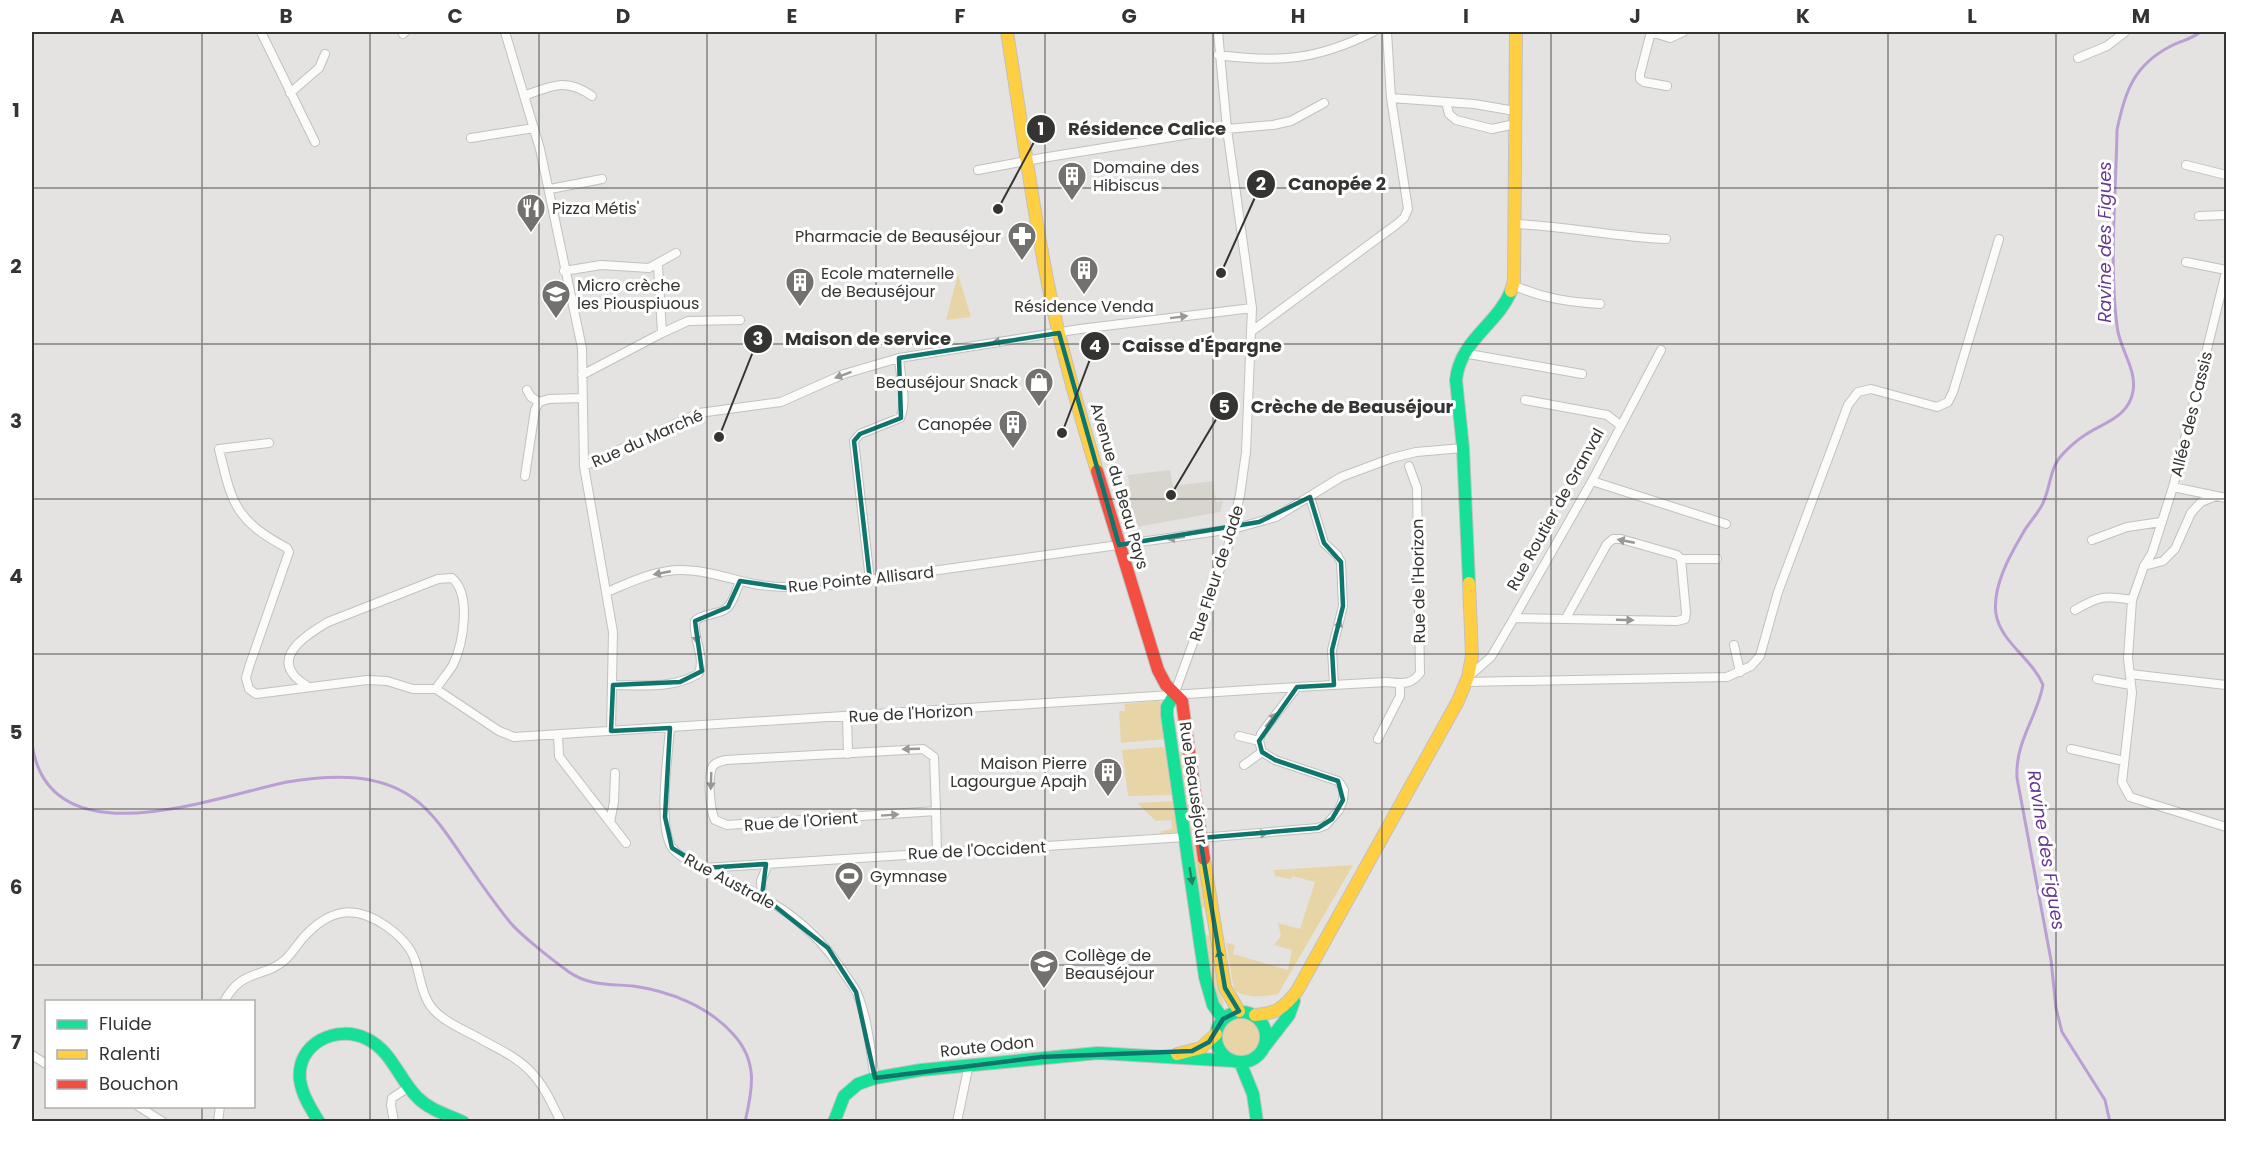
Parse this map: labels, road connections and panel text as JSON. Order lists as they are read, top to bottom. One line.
{"streets":{"street":["Allée des Cassis","Rue du Marché","Avenue du Beau Pays","Rue Routier de Granval","Rue Fleur de Jade","Rue Pointe Allisard","Rue de l'Horizon","Rue Beauséjour","Rue de l'Orient","Rue de l'Occident","Rue Australe","Route Odon"]},"crossings":[["Rue du Marché","Avenue du Beau Pays"],["Rue du Marché","Rue Fleur de Jade"],["Avenue du Beau Pays","Rue Fleur de Jade"],["Avenue du Beau Pays","Rue Pointe Allisard"],["Avenue du Beau Pays","Rue de l'Horizon"],["Avenue du Beau Pays","Rue Beauséjour"],["Rue Routier de Granval","Rue Pointe Allisard"],["Rue Fleur de Jade","Rue Pointe Allisard"],["Rue Fleur de Jade","Rue de l'Horizon"],["Rue Fleur de Jade","Rue Beauséjour"],["Rue de l'Horizon","Rue Beauséjour"],["Rue de l'Horizon","Rue Australe"],["Rue Beauséjour","Rue de l'Occident"],["Rue Beauséjour","Route Odon"],["Rue de l'Orient","Rue de l'Occident"],["Rue de l'Occident","Rue Australe"],["Rue Australe","Route Odon"]],"water":["Ravine des Figues"],"places":{"building":["Domaine des Hibiscus","Résidence Venda","Ecole maternelle de Beauséjour","Canopée","Maison Pierre Lagourgue Apajh"],"other":["Résidence Calice","Canopée 2","Caisse d'Épargne","Maison de service","Crèche de Beauséjour"],"restaurant":["Pizza Métis'"],"pharmacy":["Pharmacie de Beauséjour"],"school or university":["Micro crèche les Piouspiuous","Collège de Beauséjour"],"shop":["Beauséjour Snack"],"sports":["Gymnase"]},"legend":["Fluide","Ralenti","Bouchon"],"grid":{"columns":["A","B","C","D","E","F","G","H","I","J","K","L","M"],"rows":["1","2","3","4","5","6","7"]}}
